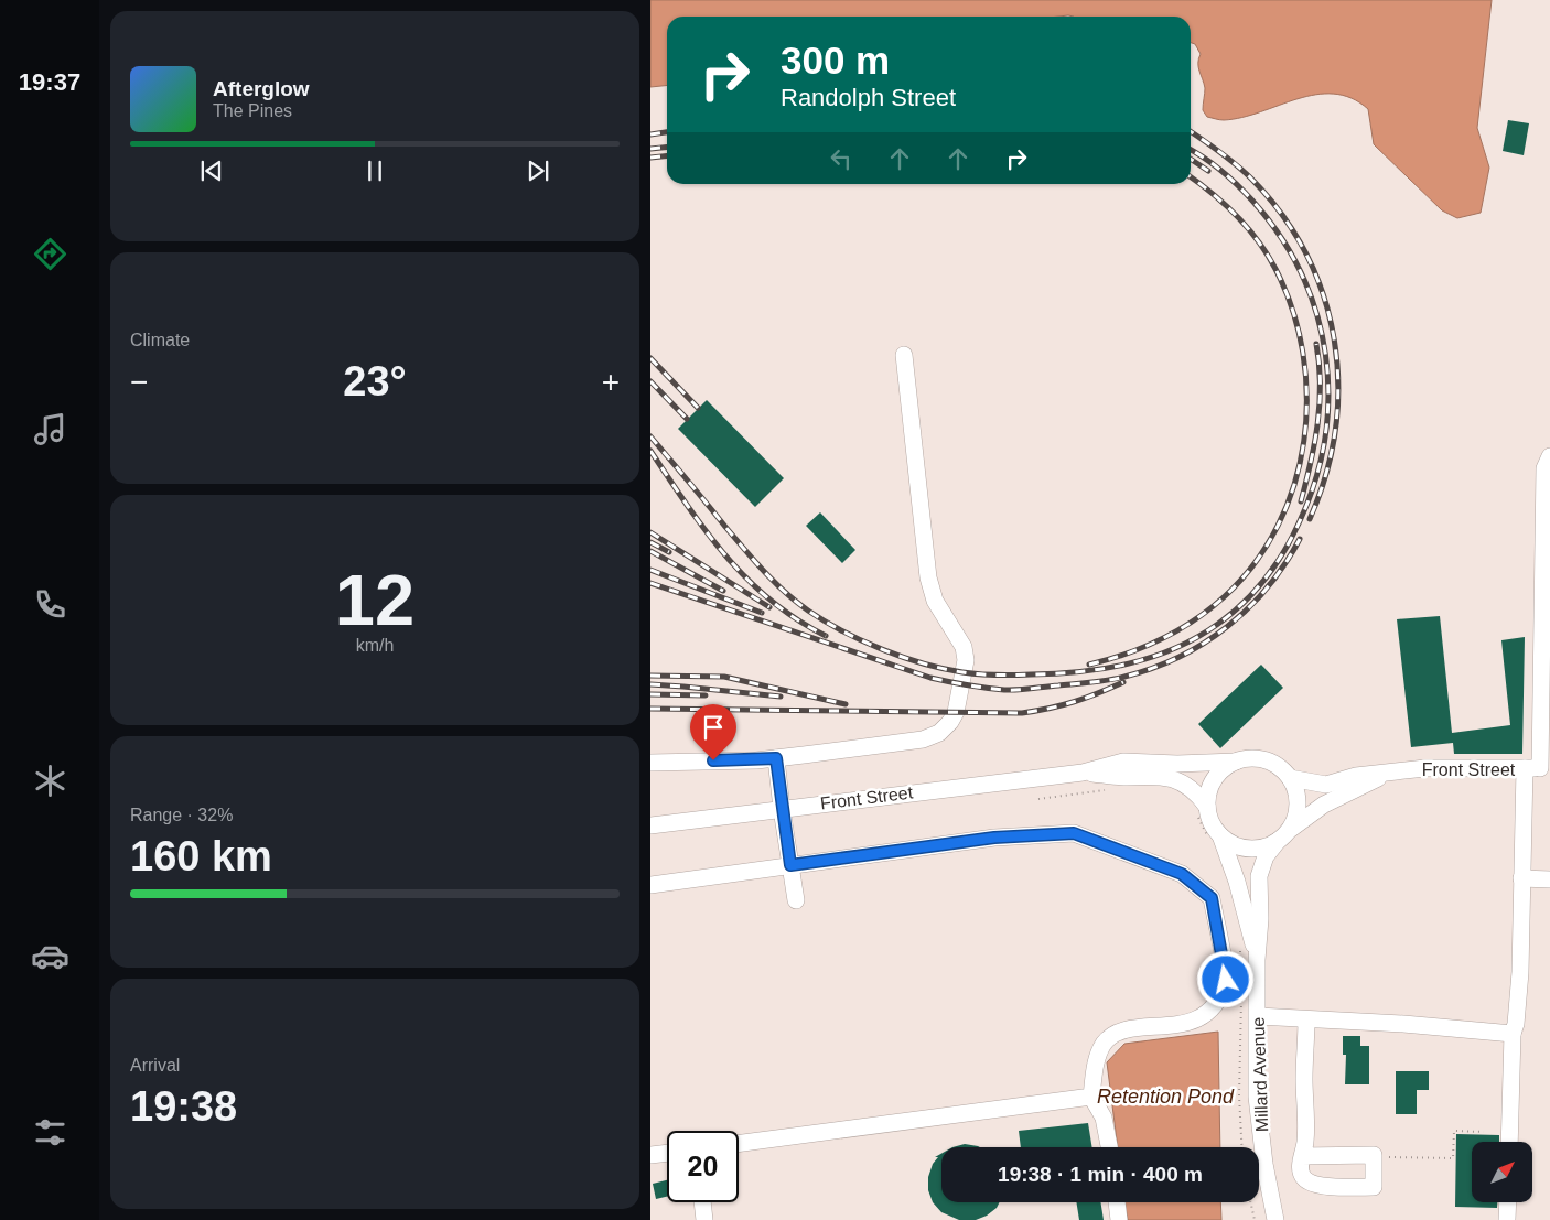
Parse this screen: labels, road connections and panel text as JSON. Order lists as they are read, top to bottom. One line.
{"streets":{"street":["Front Street","Millard Avenue"]},"crossings":[["Front Street","Millard Avenue"]],"water":["Retention Pond"],"north":"top right","page":{"tabs":"19:37","turn":["300 m","Randolph Street"],"song":["Afterglow","The Pines"],"tile":["Climate",["12","km/h"],["Range · 32%","160 km"],["Arrival","19:38"]],"heat":["−","23°","+"],"limit":"20","trip":"19:38 · 1 min · 400 m"}}
